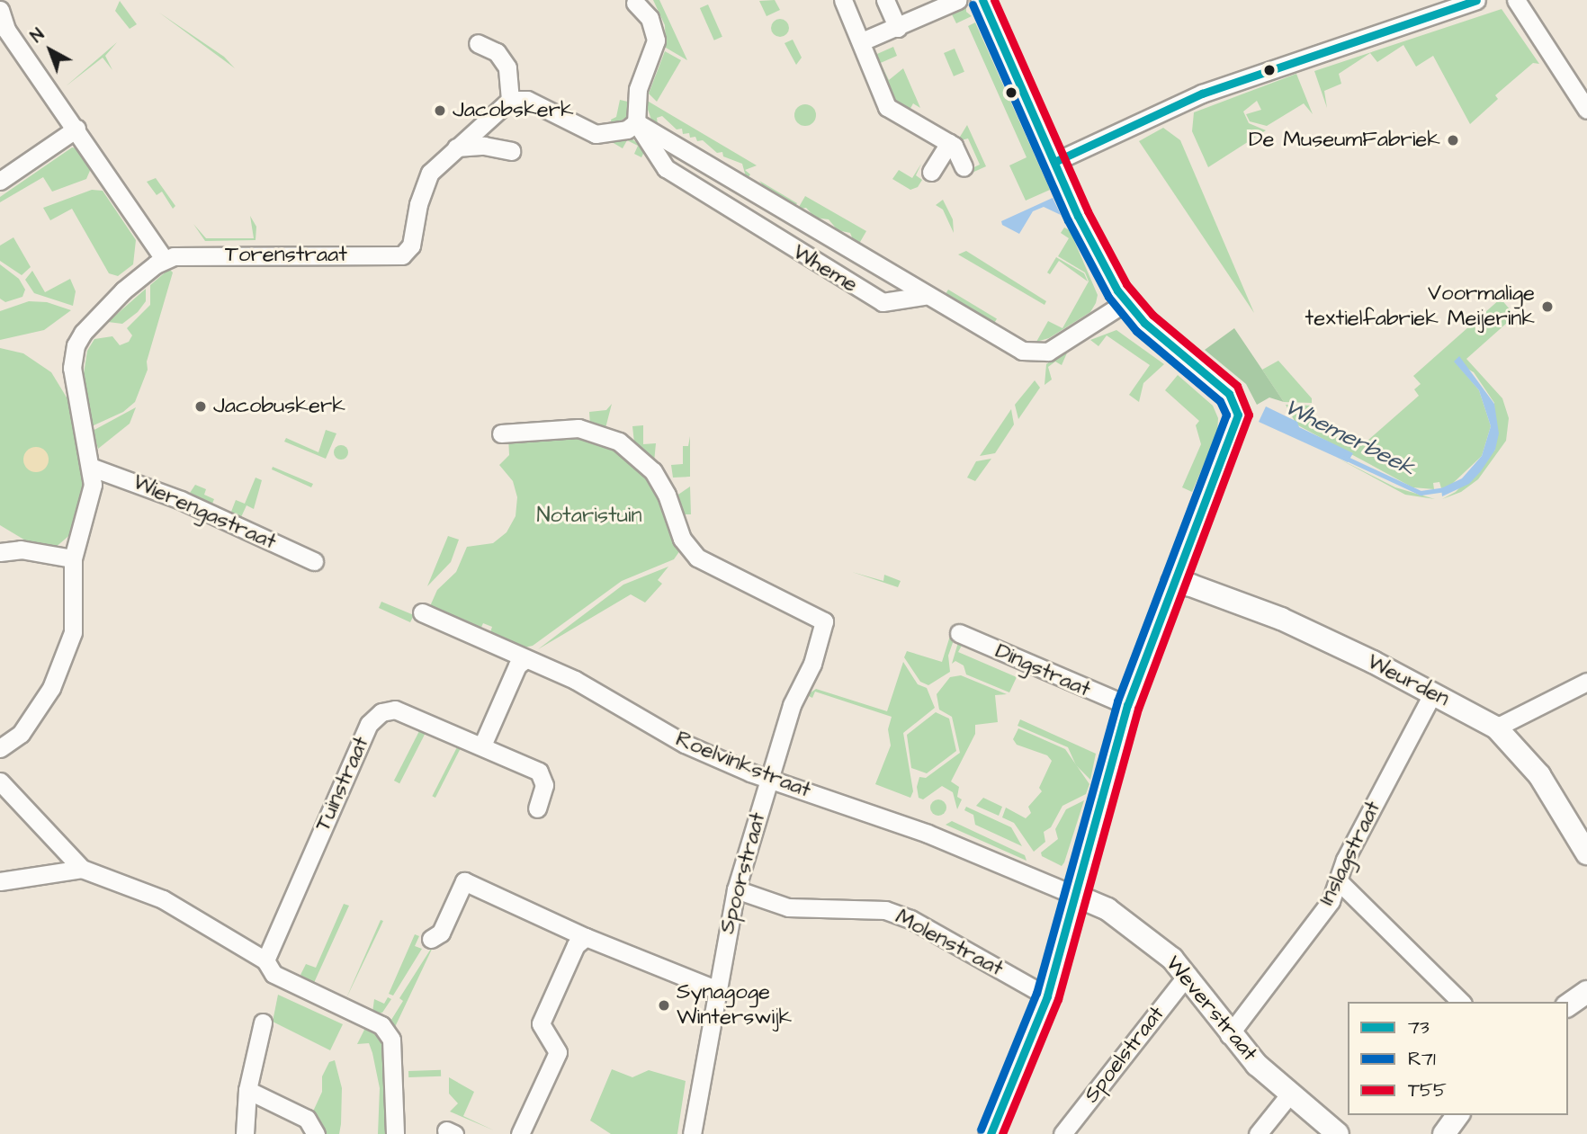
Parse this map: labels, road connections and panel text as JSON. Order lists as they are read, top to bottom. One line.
{"streets":{"street":["Torenstraat","Wheme","Wierengastraat","Dingstraat","Weurden","Roelvinkstraat","Tuinstraat","Inslagstraat","Spoorstraat","Molenstraat","Weverstraat","Spoelstraat"]},"crossings":[["Weurden","Inslagstraat"],["Roelvinkstraat","Spoorstraat"],["Roelvinkstraat","Weverstraat"],["Inslagstraat","Weverstraat"],["Spoorstraat","Molenstraat"],["Weverstraat","Spoelstraat"]],"water":["Whemerbeek"],"parks":["Notaristuin"],"places":["Jacobskerk","De MuseumFabriek","Voormalige textielfabriek Meijerink","Jacobuskerk","Synagoge Winterswijk"],"lines":["transit line 73","transit line T55","transit line R71"],"legend":["73","R71","T55"],"north":"top left"}
